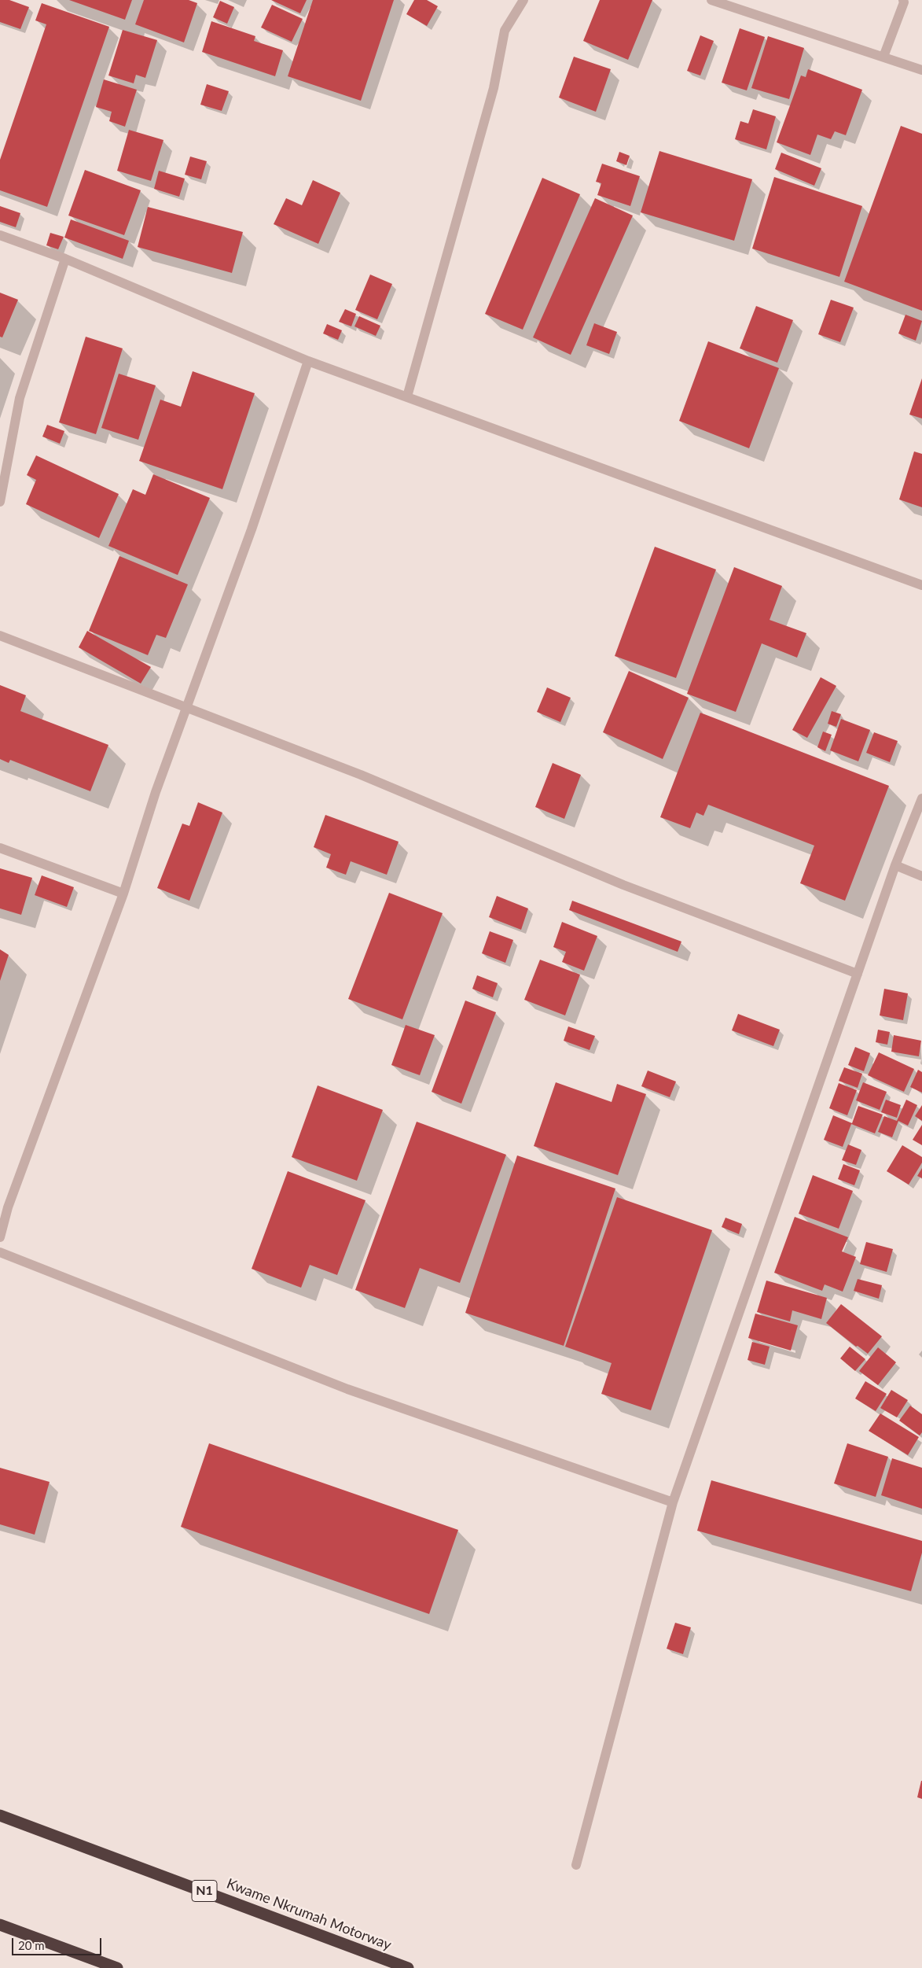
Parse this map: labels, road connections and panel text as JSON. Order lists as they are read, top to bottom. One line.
{"streets":{"highway":["N1","Kwame Nkrumah Motorway"]},"scale_bar":"20 m"}
